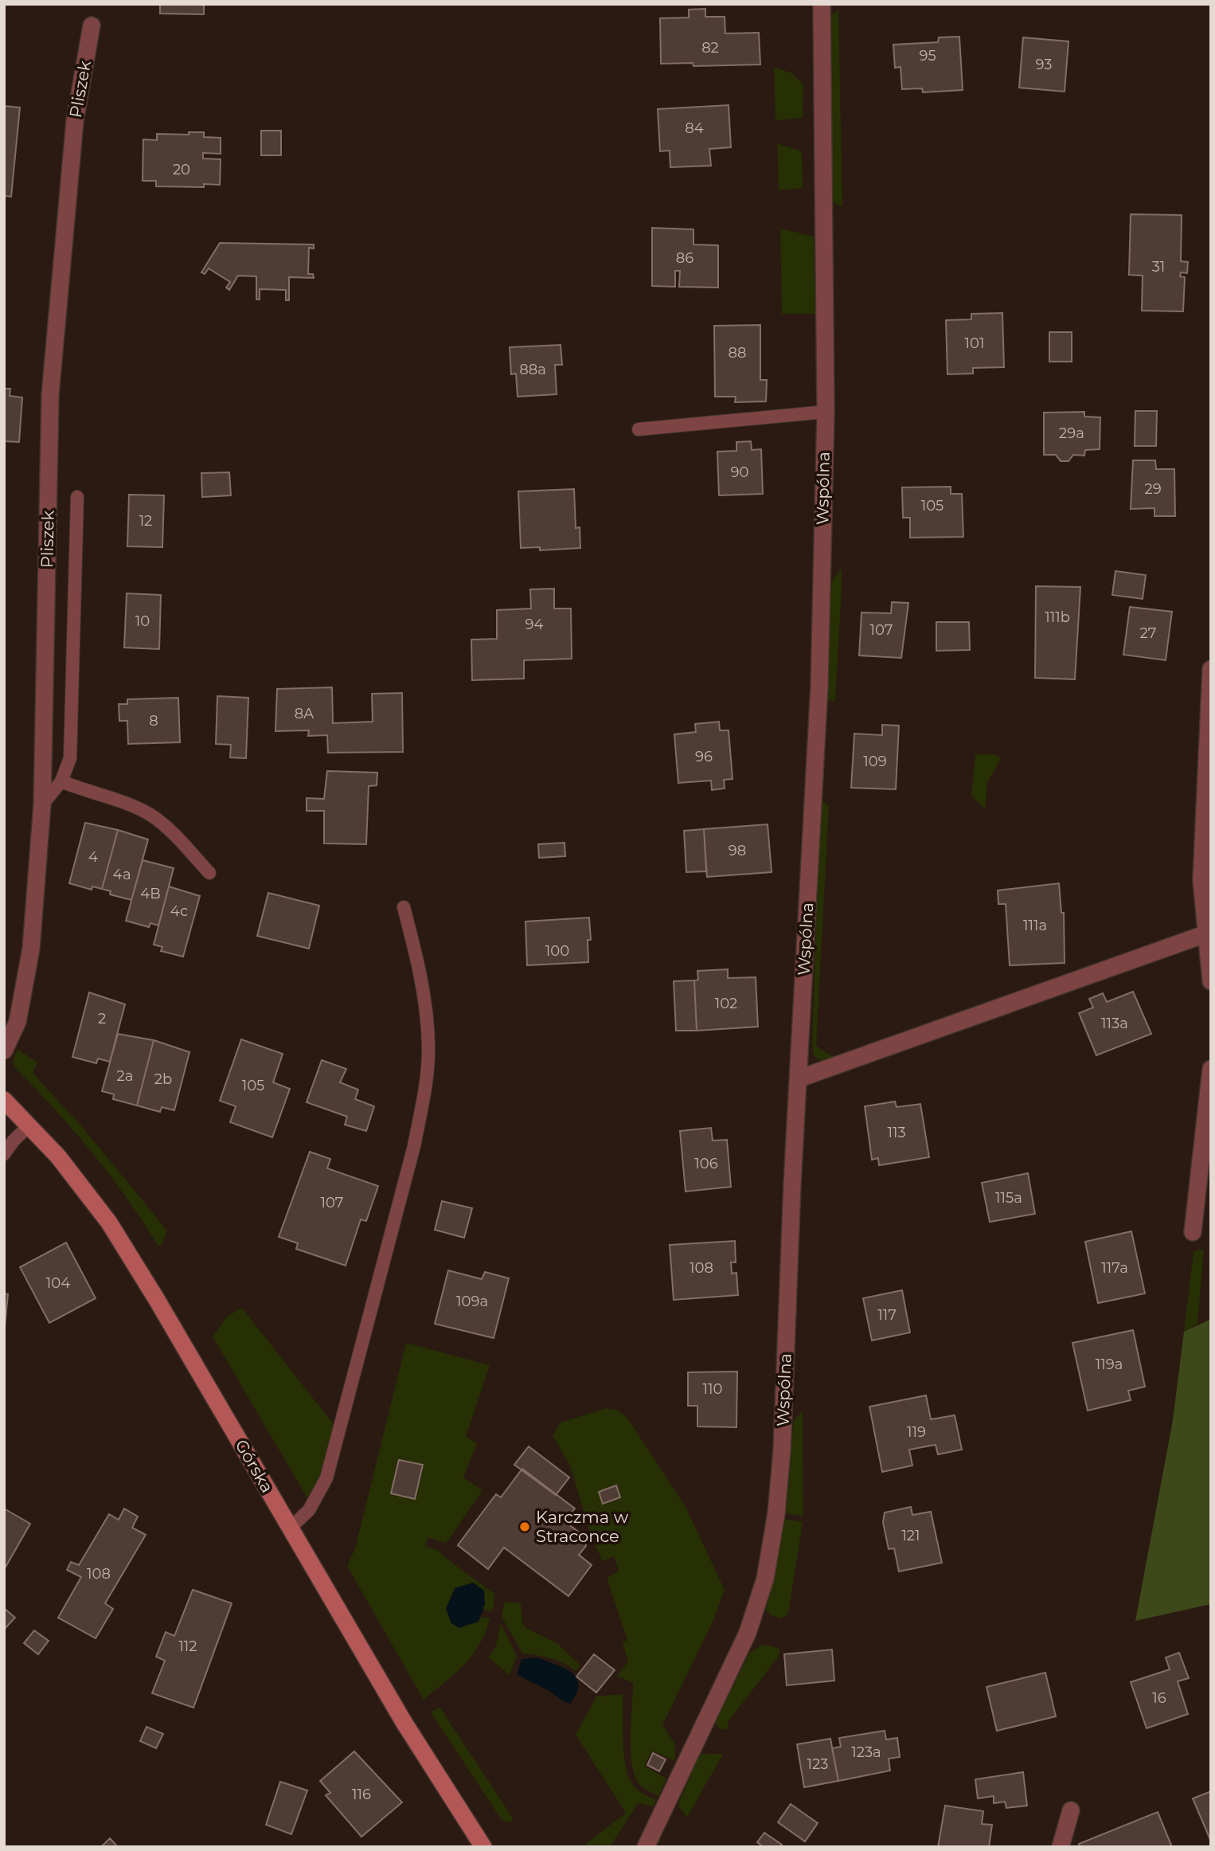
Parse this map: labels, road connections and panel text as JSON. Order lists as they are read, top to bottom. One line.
{"streets":{"street":["Pliszek","Wspólna","Górska"]},"places":["Karczma w Straconce"],"house_numbers":["82","95","93","84","20","86","31","101","88","88a","29a","90","29","105","12","111b","10","94","107","27","8A","8","96","109","98","4","4a","4B","4c","111a","100","102","2","113a","2a","2b","105","113","106","115a","107","108","117a","104","109a","117","119a","110","119","121","108","112","16","123a","123","116"]}
